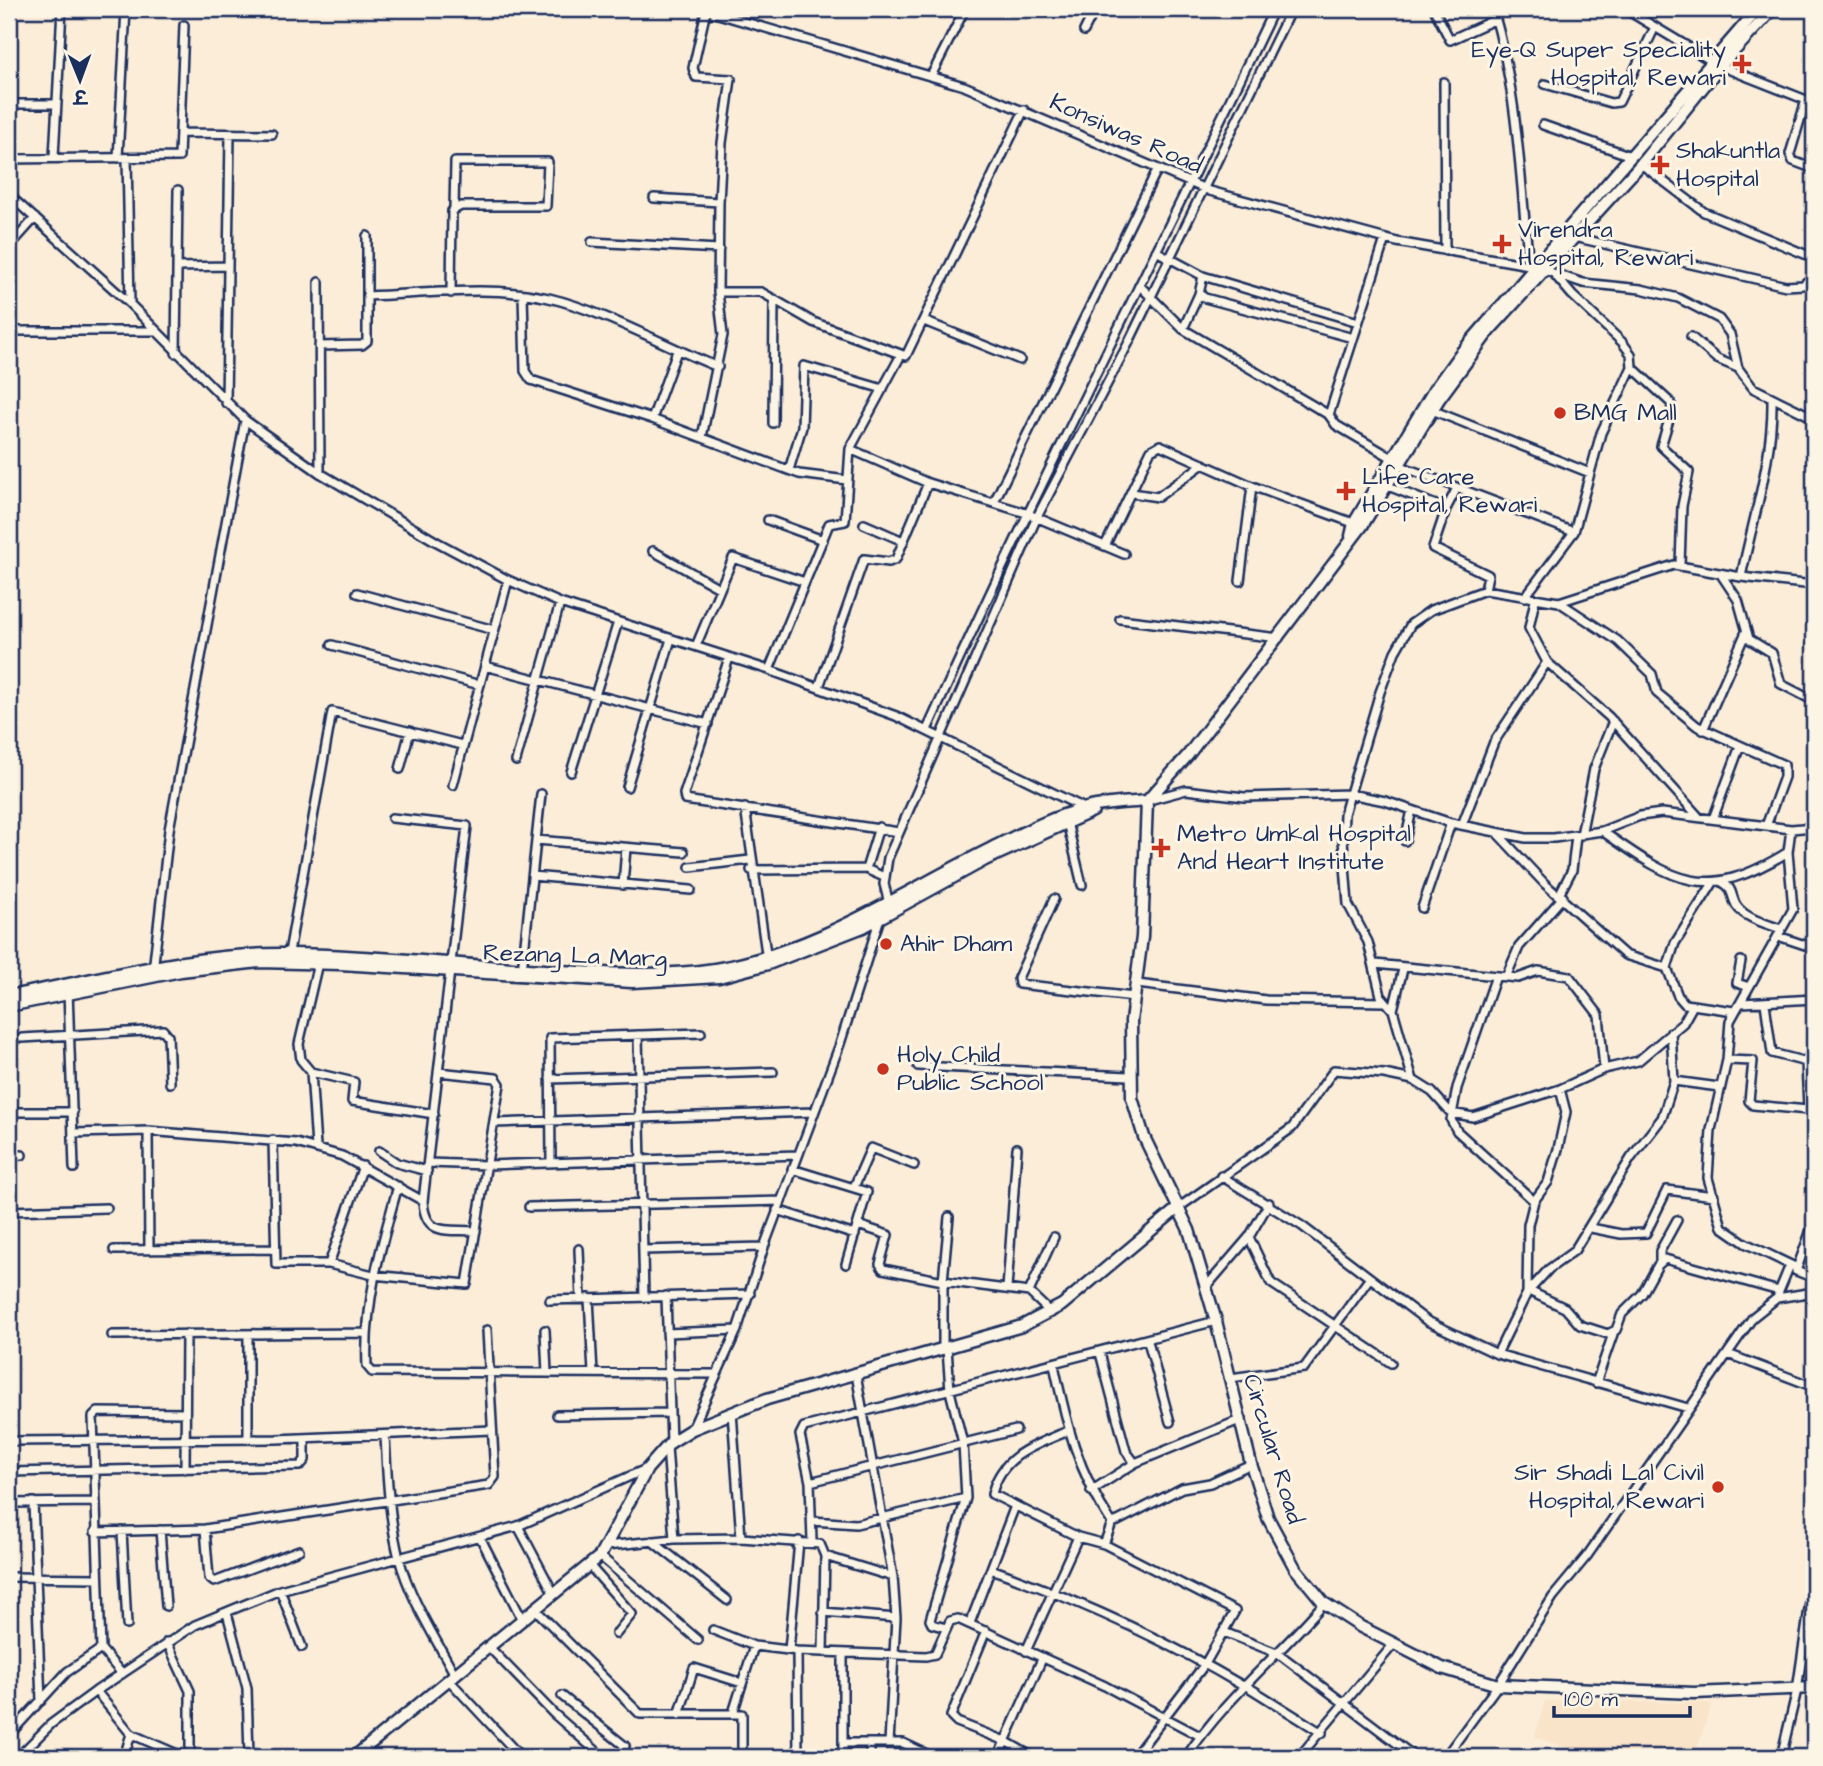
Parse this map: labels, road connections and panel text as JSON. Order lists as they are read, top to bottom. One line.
{"streets":{"main road":["Rezang La Marg","Circular Road"],"street":["Konsiwas Road"]},"crossings":[["Rezang La Marg","Circular Road"]],"places":{"health":["Eye-Q Super Speciality Hospital, Rewari","Shakuntla Hospital","Virendra Hospital, Rewari","Life Care Hospital, Rewari","Metro Umkal Hospital And Heart Institute"],"other":["BMG Mall","Ahir Dham","Holy Child Public School","Sir Shadi Lal Civil Hospital, Rewari"]},"scale_bar":"100 m","north":"bottom"}
